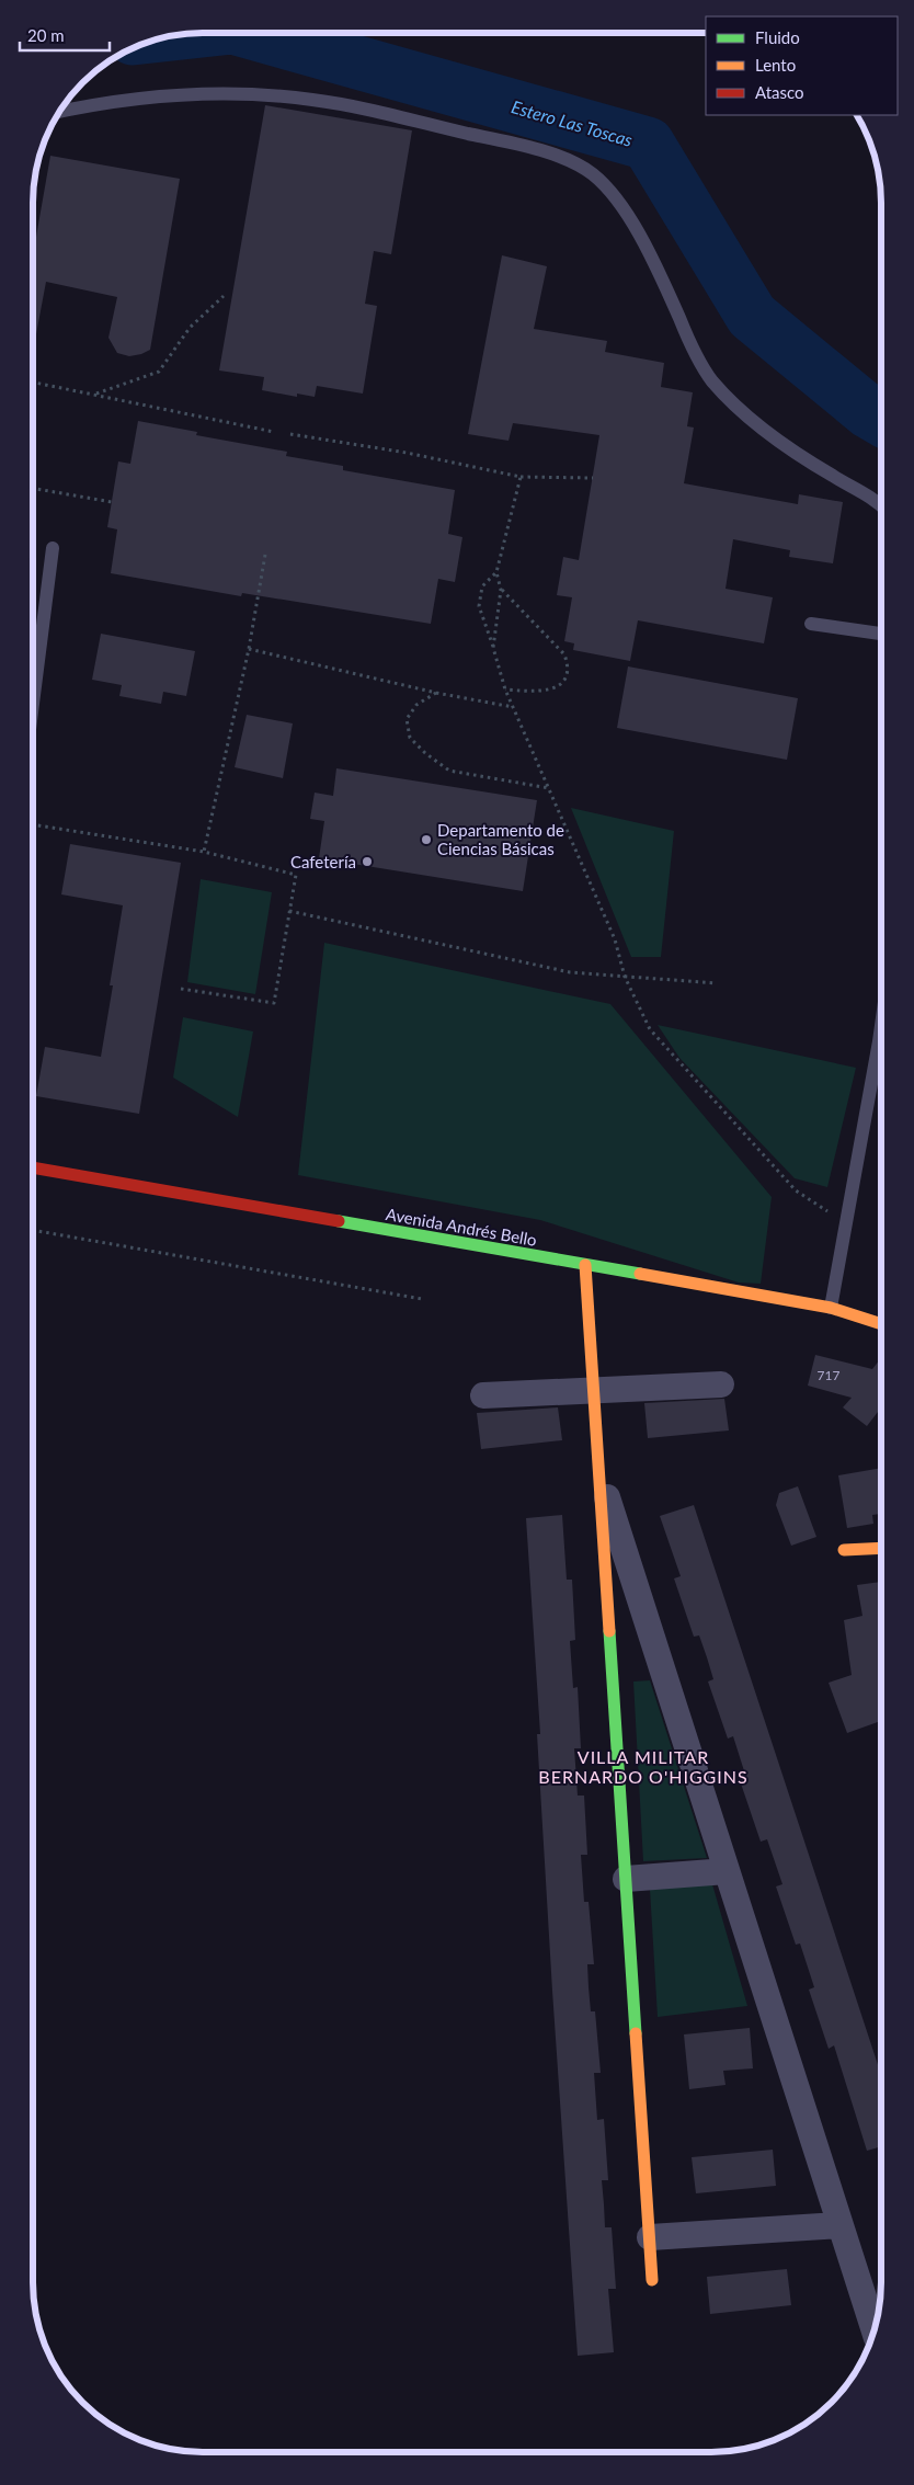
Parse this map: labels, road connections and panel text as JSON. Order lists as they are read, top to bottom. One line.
{"streets":{"street":["Avenida Andrés Bello"]},"districts":["VILLA MILITAR BERNARDO O'HIGGINS"],"water":["Estero Las Toscas"],"places":["Departamento de Ciencias Básicas","Cafetería"],"house_numbers":["717"],"legend":["Fluido","Lento","Atasco"],"scale_bar":"20 m"}
